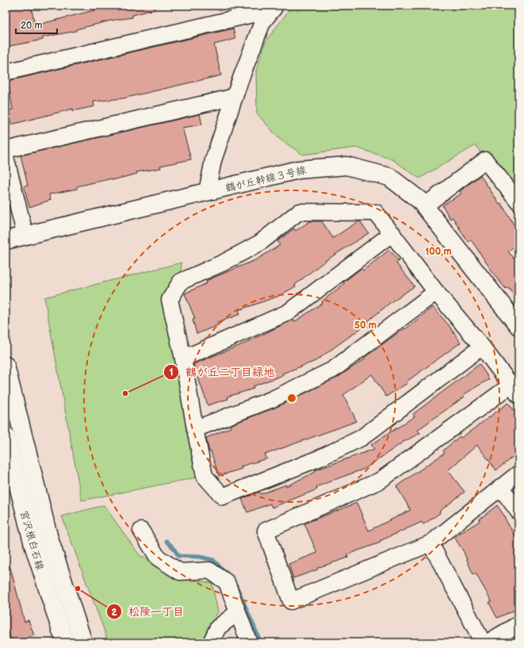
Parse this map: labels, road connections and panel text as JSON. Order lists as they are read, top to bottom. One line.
{"streets":{"street":["鶴が丘幹線３号線","宮沢根白石線"]},"places":["鶴が丘二丁目緑地","松陵一丁目"],"scale_bar":"20 m","rings":["100 m","50 m"]}
